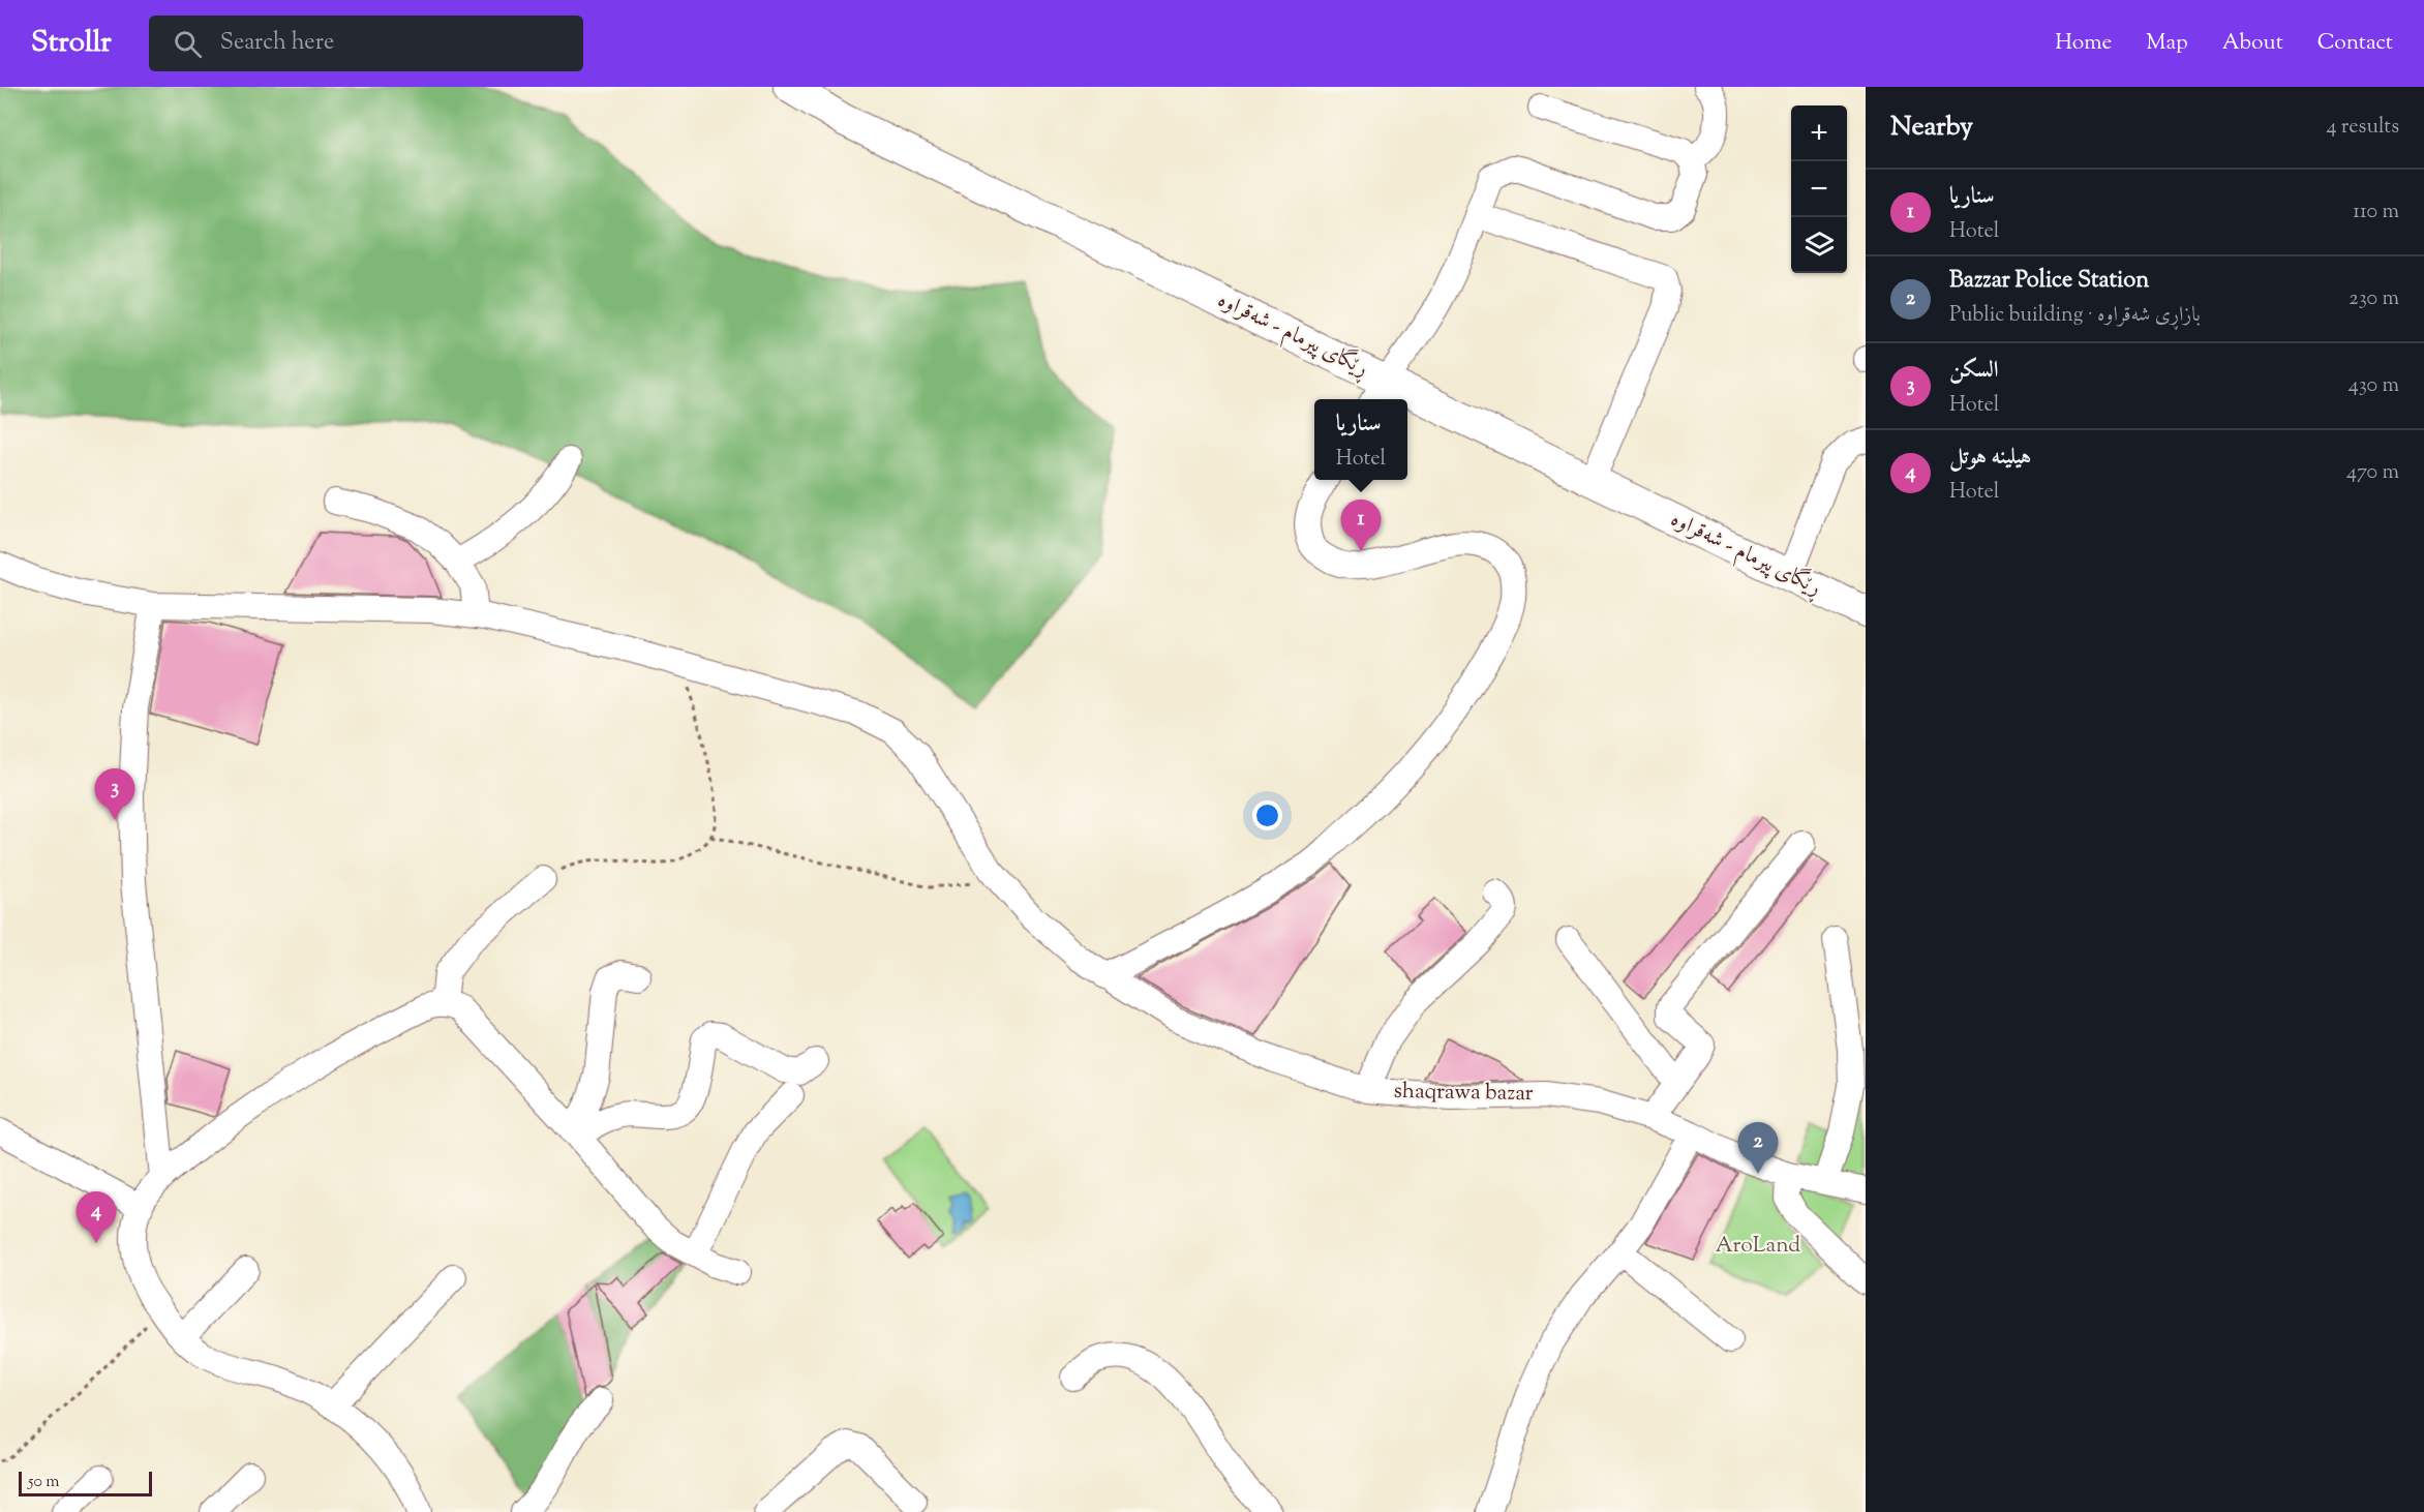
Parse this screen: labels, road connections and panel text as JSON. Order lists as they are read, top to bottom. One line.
{"streets":{"main road":["ڕێگای پیرمام - شەقراوە"],"street":["shaqrawa bazar"]},"parks":["AroLand"],"scale_bar":"50 m","page":{"header":"Strollr","search":"Search here","nav":["Home","Map","About","Contact"],"heading":["Nearby","4 results"],"map_buttons":["+","−"],"list":[{"mark":"1","name":"سناريا","note":"Hotel","value":"110 m"},{"mark":"2","name":"Bazzar Police Station","note":"Public building · بازاڕی شەقراوە","value":"230 m"},{"mark":"3","name":"السكن","note":"Hotel","value":"430 m"},{"mark":"4","name":"هيلينه هوتل","note":"Hotel","value":"470 m"}],"popup":["سناريا","Hotel"],"pins":["1","3","2","4"],"scale":"50 m"}}
